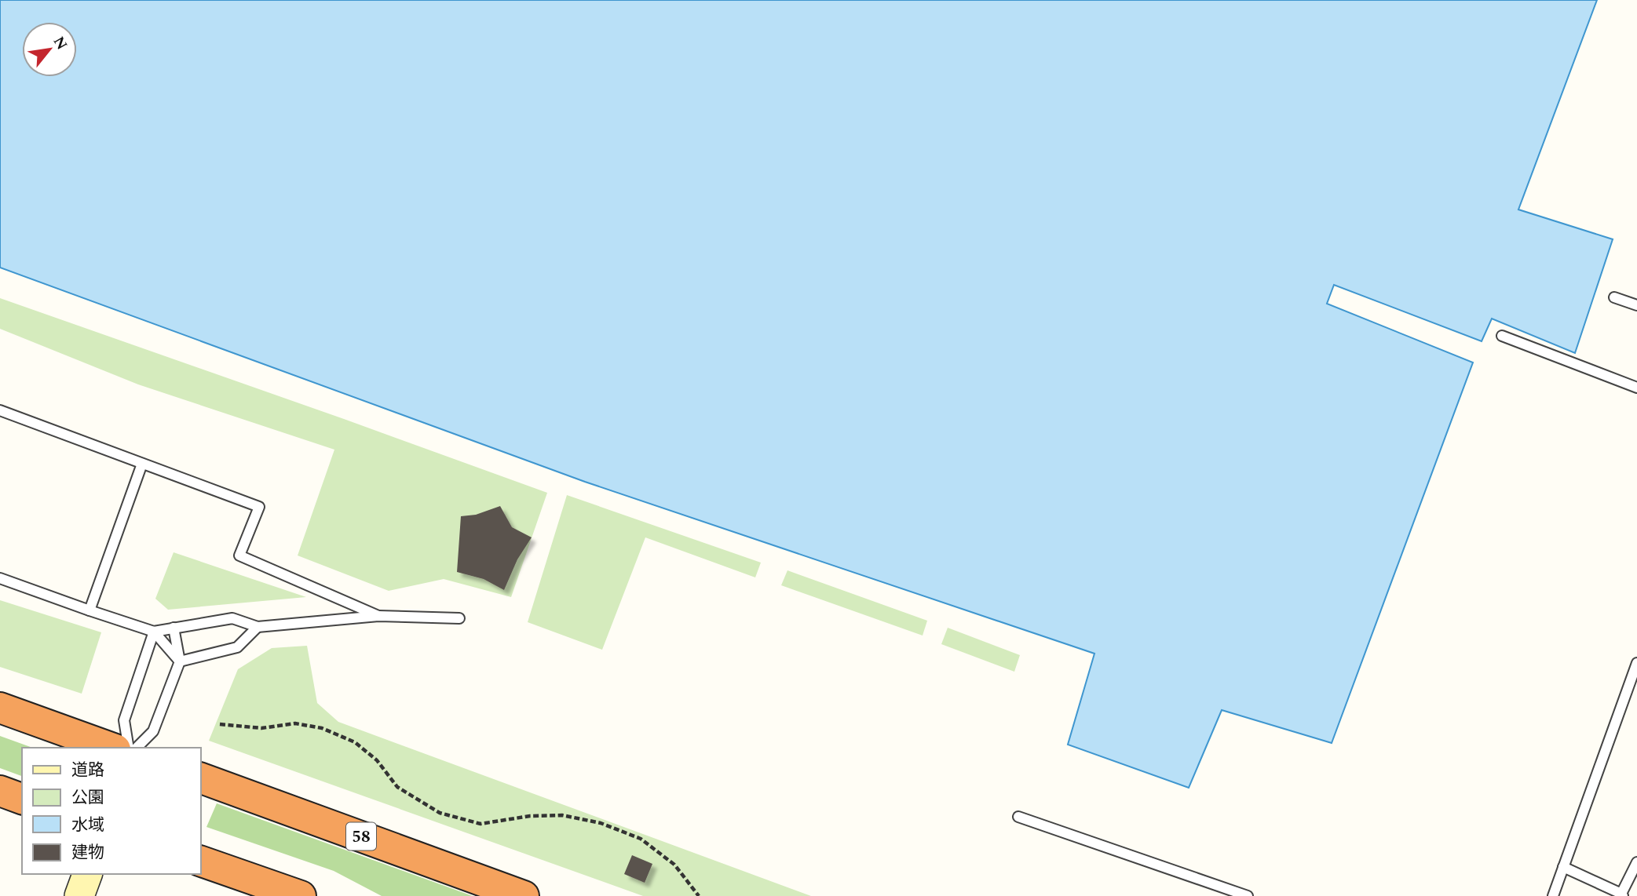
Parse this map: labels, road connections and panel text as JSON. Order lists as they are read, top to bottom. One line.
{"streets":{"highway":["58"]},"legend":["道路","公園","水域","建物"],"north":"top right"}
